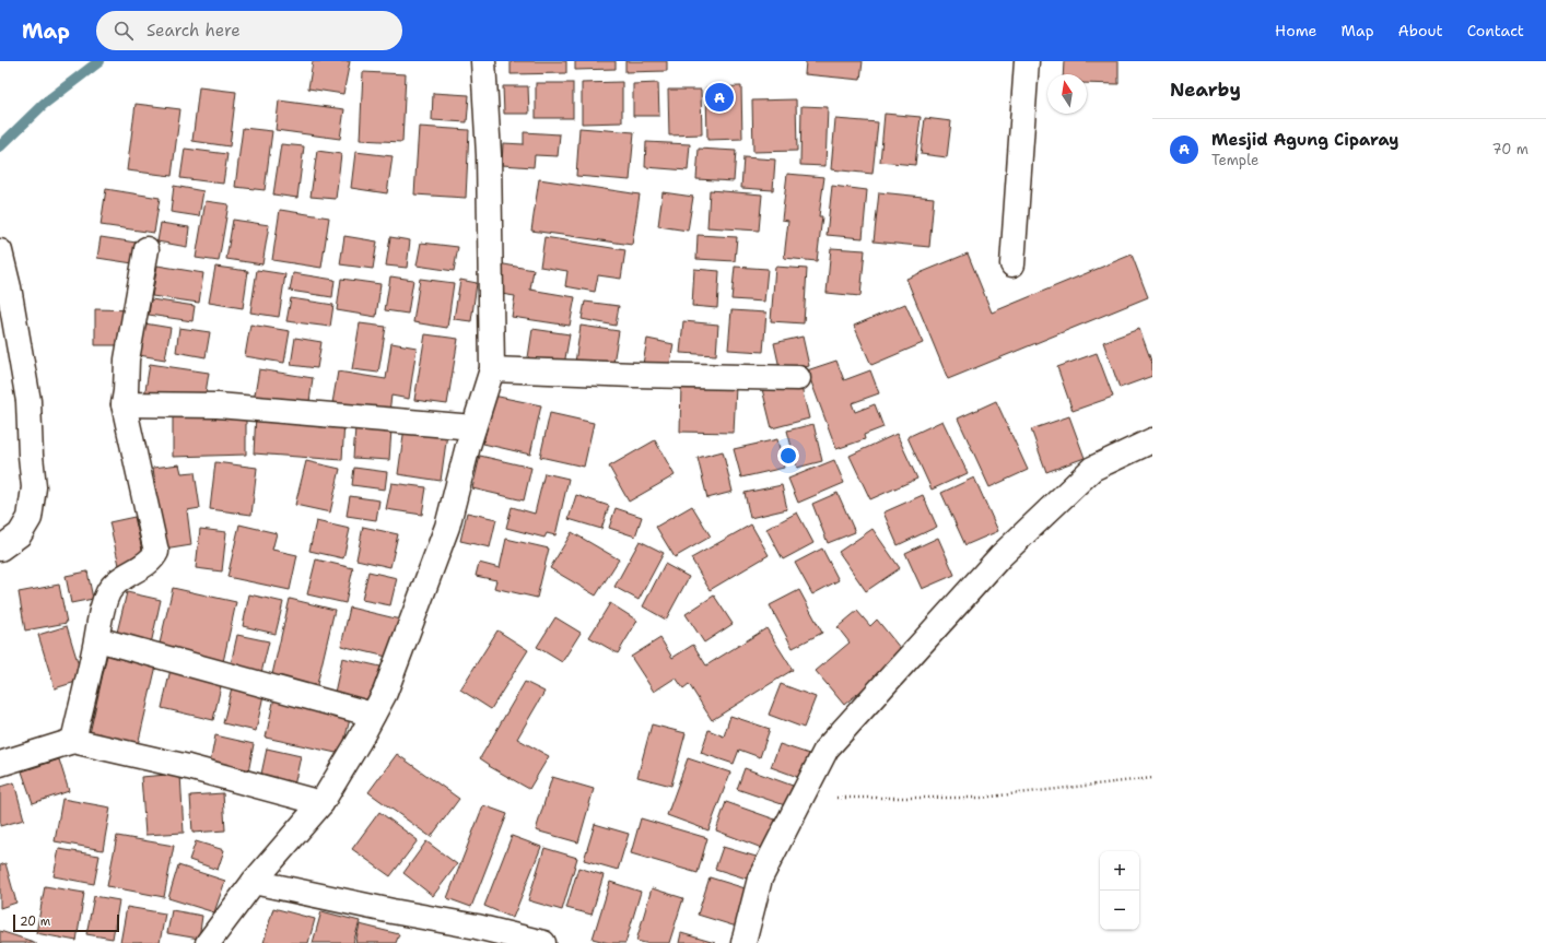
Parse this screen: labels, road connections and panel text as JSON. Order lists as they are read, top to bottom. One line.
{"scale_bar":"20 m","north":"top","page":{"header":"Map","search":"Search here","nav":["Home","Map","About","Contact"],"heading":"Nearby","pins":"A","list":[{"mark":"A","name":"Mesjid Agung Ciparay","note":"Temple","value":"70 m"}],"map_buttons":["+","−"],"scale":"20 m"}}
